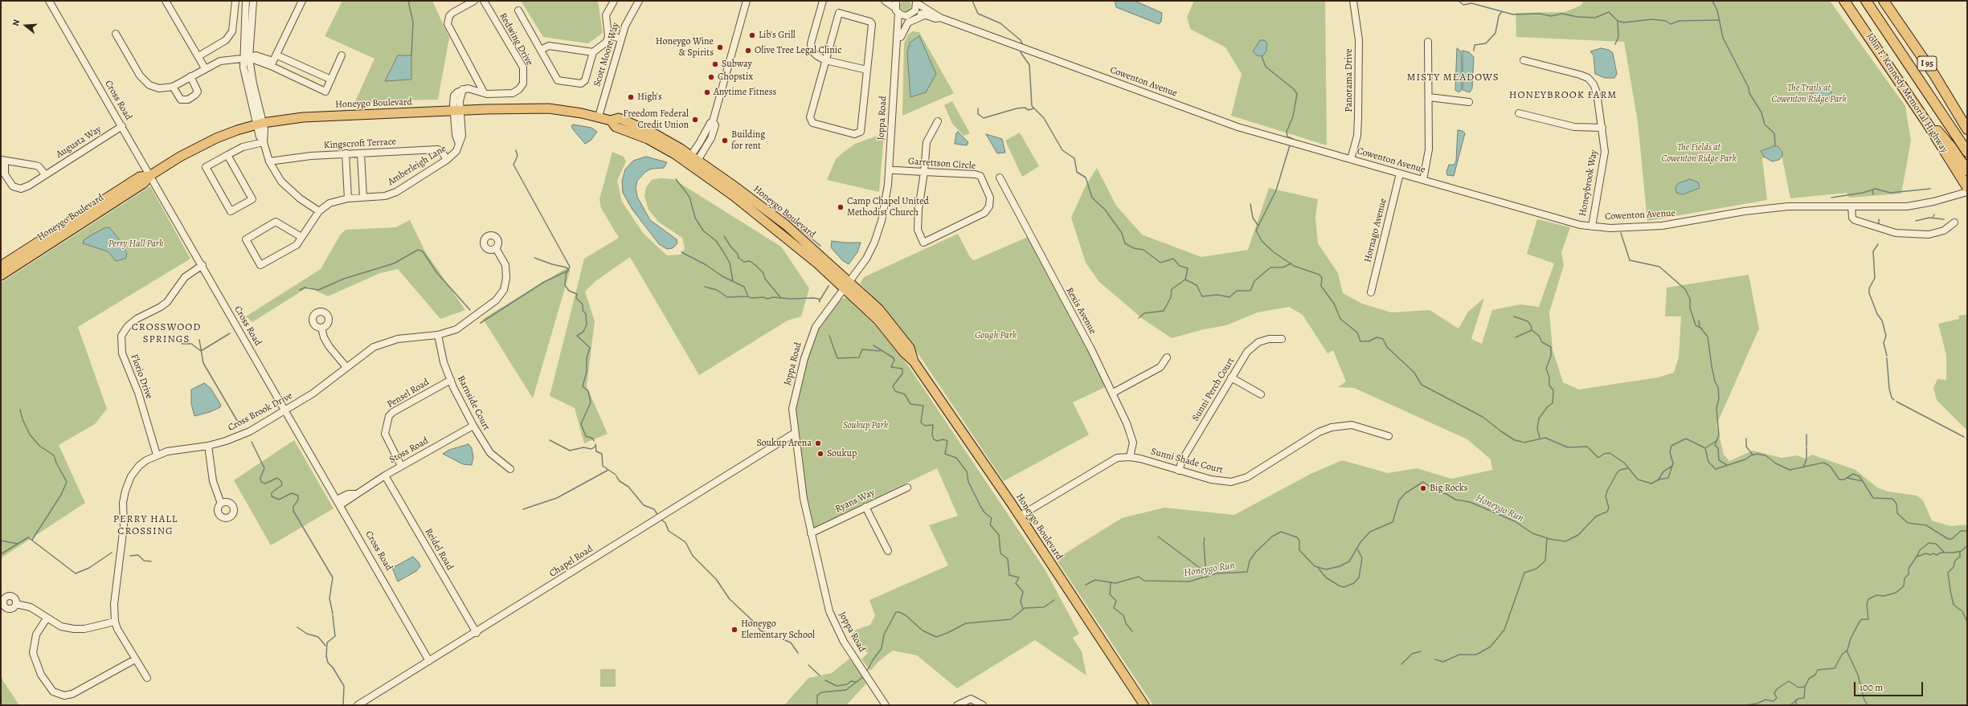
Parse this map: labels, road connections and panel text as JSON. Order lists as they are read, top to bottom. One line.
{"streets":{"highway":["I 95","John F. Kennedy Memorial Highway"],"main road":["Honeygo Boulevard"],"street":["Redwing Drive","Scott Moore Way","Panorama Drive","Cowenton Avenue","Cross Road","Joppa Road","Augusta Way","Kingscroft Terrace","Garrettson Circle","Amberleigh Lane","Honeybrook Way","Hornago Avenue","Rexis Avenue","Florio Drive","Sunni Perch Court","Pensel Road","Barnside Court","Cross Brook Drive","Stoss Road","Sunni Shade Court","Ryans Way","Reidel Road","Chapel Road"]},"crossings":[["Redwing Drive","Honeygo Boulevard"],["Redwing Drive","Amberleigh Lane"],["Scott Moore Way","Honeygo Boulevard"],["Panorama Drive","Cowenton Avenue"],["Cowenton Avenue","Joppa Road"],["Cowenton Avenue","Honeybrook Way"],["Cowenton Avenue","Hornago Avenue"],["Cross Road","Honeygo Boulevard"],["Cross Road","Augusta Way"],["Cross Road","Florio Drive"],["Cross Road","Cross Brook Drive"],["Cross Road","Stoss Road"],["Cross Road","Chapel Road"],["Honeygo Boulevard","Joppa Road"],["Honeygo Boulevard","Amberleigh Lane"],["Honeygo Boulevard","Sunni Shade Court"],["Joppa Road","Garrettson Circle"],["Joppa Road","Ryans Way"],["Joppa Road","Chapel Road"],["Kingscroft Terrace","Amberleigh Lane"],["Rexis Avenue","Sunni Shade Court"],["Florio Drive","Cross Brook Drive"],["Sunni Perch Court","Sunni Shade Court"],["Pensel Road","Barnside Court"],["Pensel Road","Stoss Road"],["Barnside Court","Cross Brook Drive"],["Barnside Court","Stoss Road"],["Stoss Road","Reidel Road"],["Reidel Road","Chapel Road"]],"districts":["MISTY MEADOWS","HONEYBROOK FARM","CROSSWOOD SPRINGS","PERRY HALL CROSSING"],"water":["Honeygo Run"],"parks":["The Trails at Cowenton Ridge Park","The Fields at Cowenton Ridge Park","Perry Hall Park","Gough Park","Soukup Park"],"places":["Lib's Grill","Honeygo Wine & Spirits","Olive Tree Legal Clinic","Subway","Chopstix","Anytime Fitness","High's","Freedom Federal Credit Union","Building for rent","Camp Chapel United Methodist Church","Soukup Arena","Soukup","Big Rocks","Honeygo Elementary School"],"scale_bar":"100 m","north":"left"}
